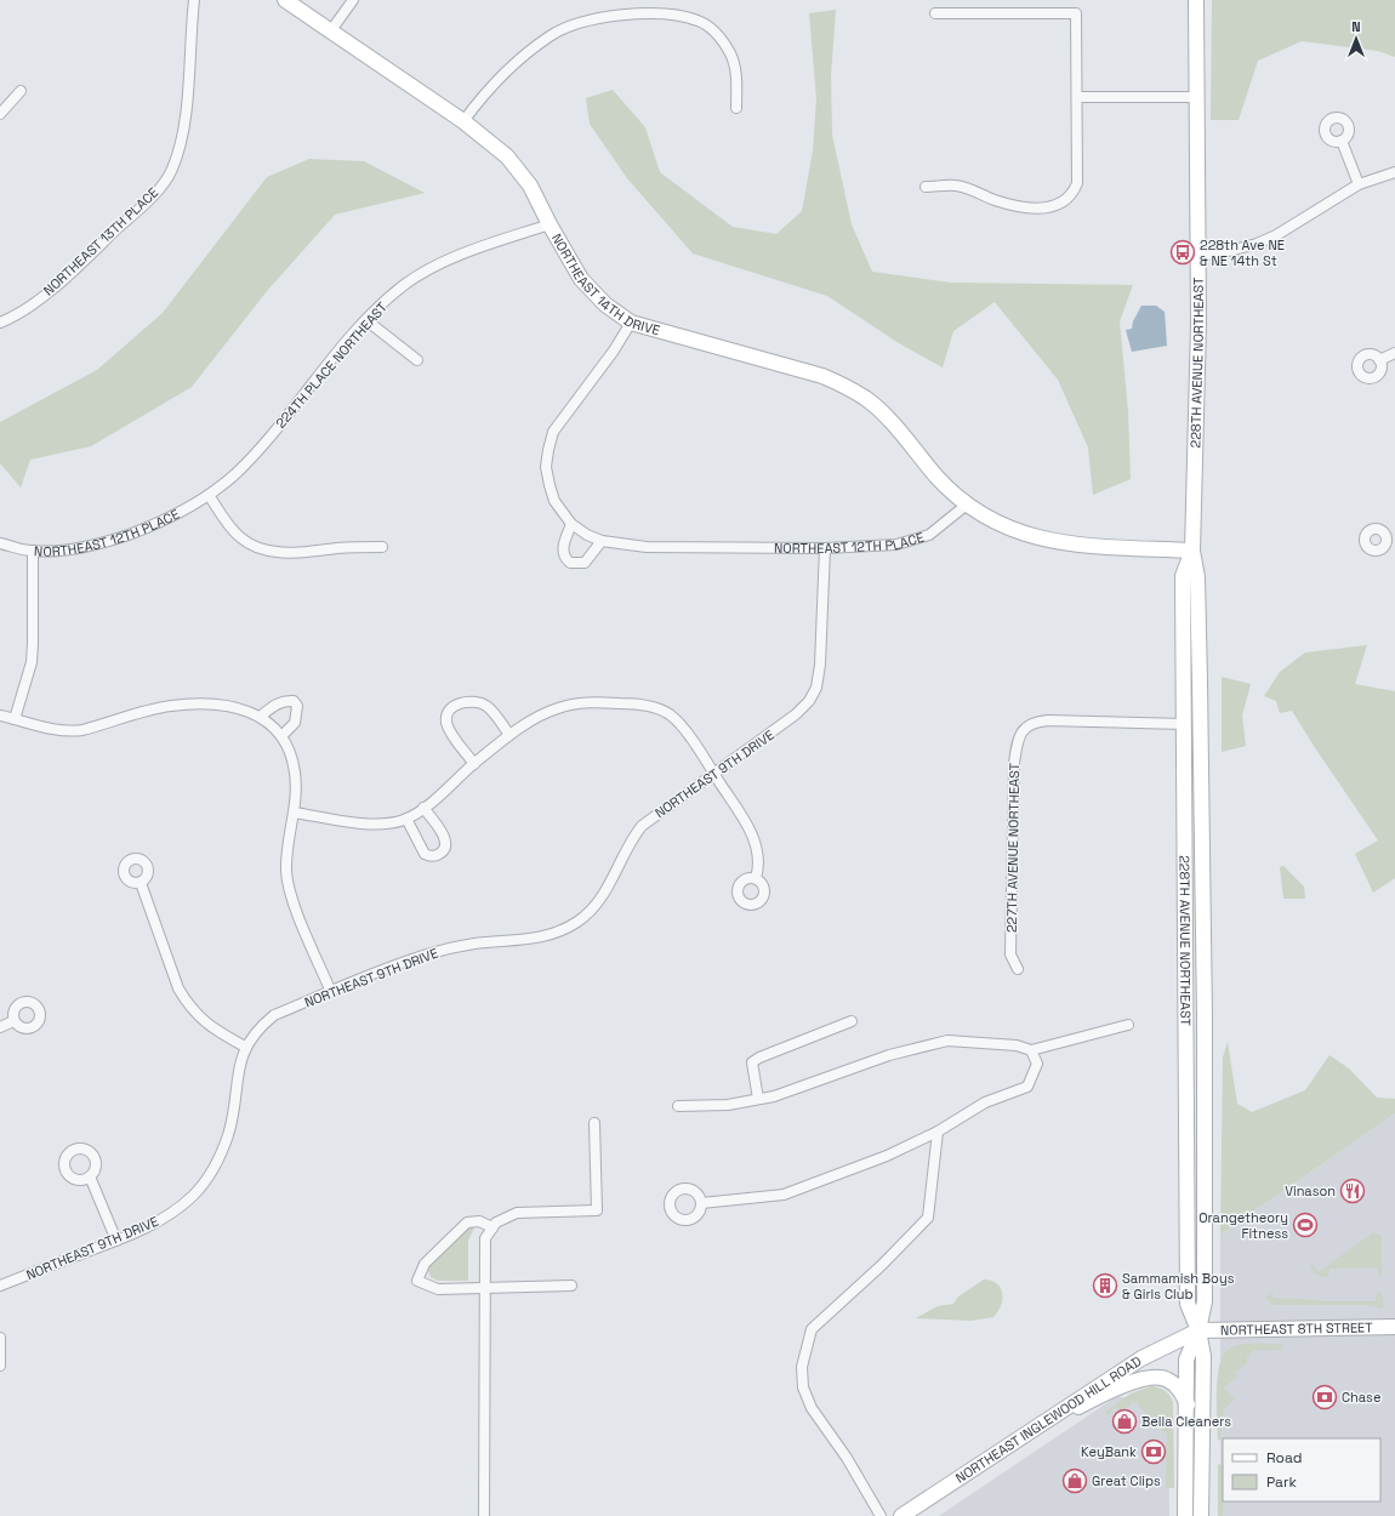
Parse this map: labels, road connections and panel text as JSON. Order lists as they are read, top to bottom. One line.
{"streets":{"main road":["NORTHEAST 14TH DRIVE","228TH AVENUE NORTHEAST","NORTHEAST 8TH STREET","NORTHEAST INGLEWOOD HILL ROAD"],"street":["NORTHEAST 13TH PLACE","224TH PLACE NORTHEAST","NORTHEAST 12TH PLACE","NORTHEAST 9TH DRIVE","227TH AVENUE NORTHEAST"]},"crossings":[["NORTHEAST 14TH DRIVE","224TH PLACE NORTHEAST"],["NORTHEAST 14TH DRIVE","NORTHEAST 12TH PLACE"],["228TH AVENUE NORTHEAST","227TH AVENUE NORTHEAST"],["228TH AVENUE NORTHEAST","NORTHEAST 8TH STREET"],["228TH AVENUE NORTHEAST","NORTHEAST INGLEWOOD HILL ROAD"],["224TH PLACE NORTHEAST","NORTHEAST 12TH PLACE"],["NORTHEAST 12TH PLACE","NORTHEAST 9TH DRIVE"],["NORTHEAST 8TH STREET","NORTHEAST INGLEWOOD HILL ROAD"]],"places":{"bus stop":["228th Ave NE & NE 14th St"],"restaurant":["Vinason"],"sports":["Orangetheory Fitness"],"building":["Sammamish Boys & Girls Club"],"bank":["Chase","KeyBank"],"shop":["Bella Cleaners","Great Clips"]},"legend":["Road","Park"],"north":"top"}
